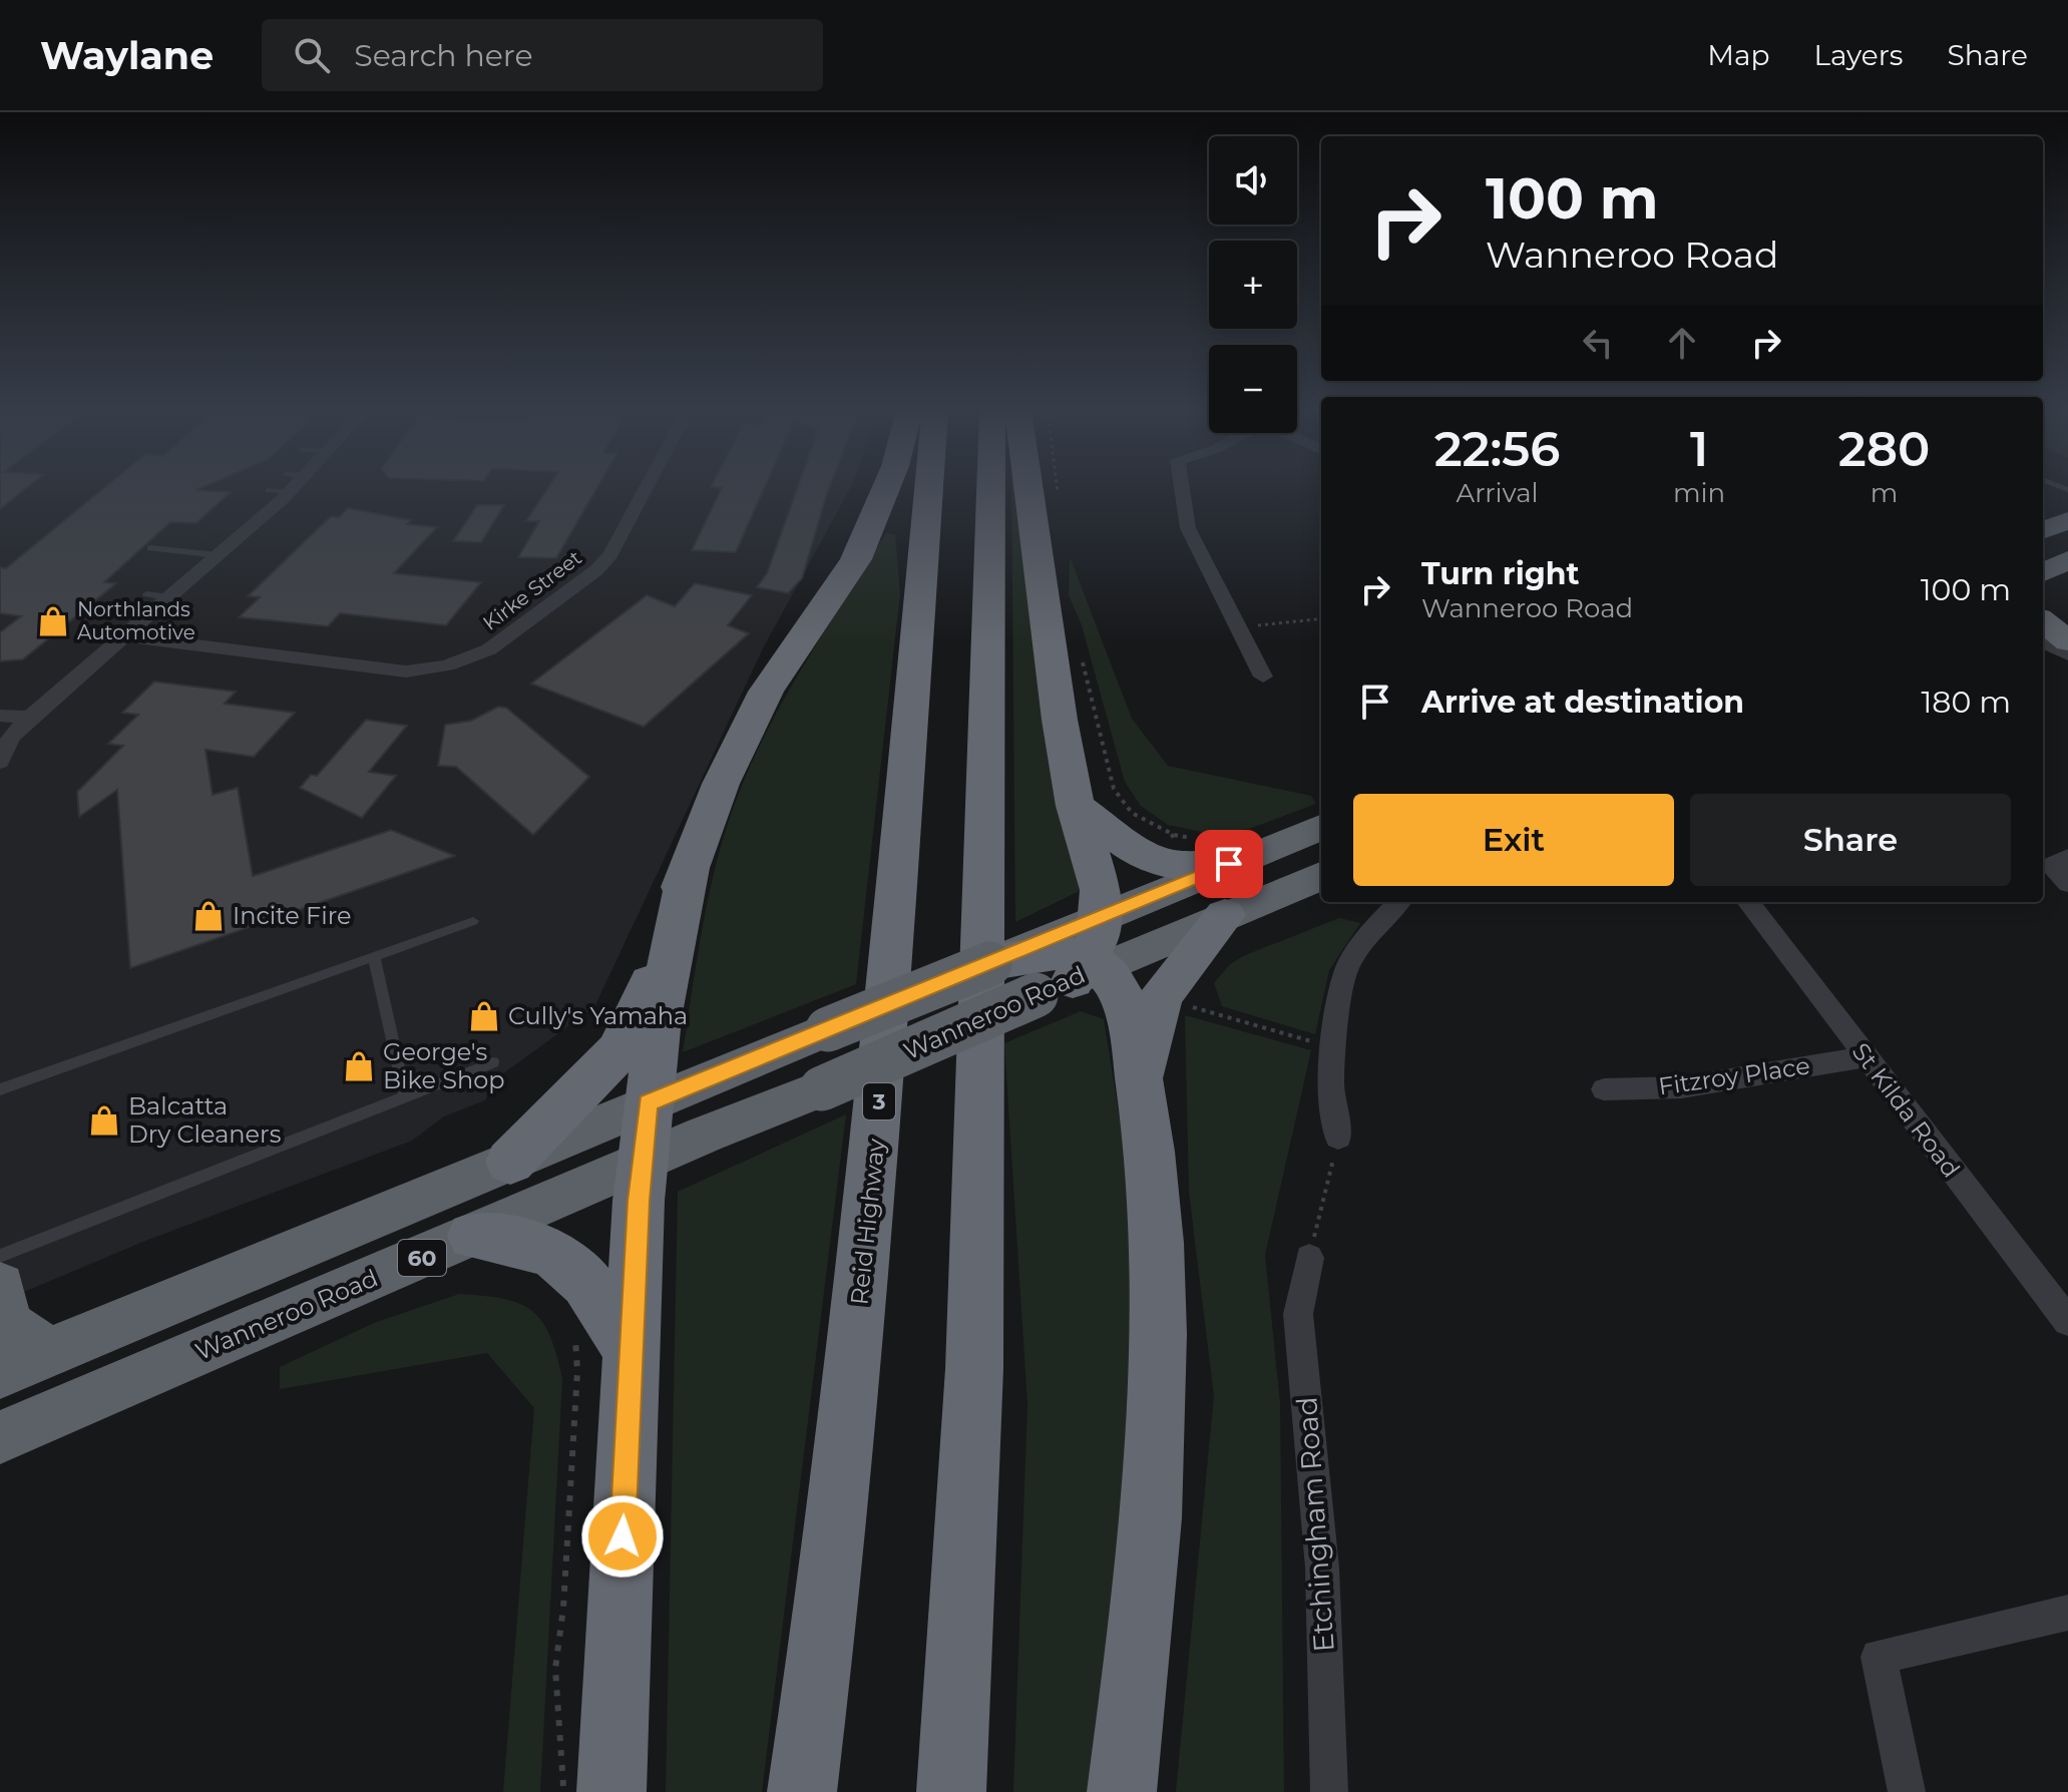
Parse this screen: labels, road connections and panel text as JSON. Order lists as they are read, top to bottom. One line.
{"streets":{"highway":["Wanneroo Road","3","Reid Highway","60"],"street":["Kirke Street","Fitzroy Place","St Kilda Road","Etchingham Road"]},"crossings":[["Fitzroy Place","St Kilda Road"]],"places":{"shop":["Northlands Automotive","Incite Fire","Cully's Yamaha","George's Bike Shop","Balcatta Dry Cleaners"]},"page":{"header":"Waylane","search":"Search here","nav":["Map","Layers","Share"],"map_buttons":["+","−"],"turn":["100 m","Wanneroo Road"],"eta":["22:56","Arrival","1","min","280","m"],"list":[{"name":"Turn right","note":"Wanneroo Road","value":"100 m"},{"name":"Arrive at destination","value":"180 m"}],"buttons":["Exit","Share"]}}
